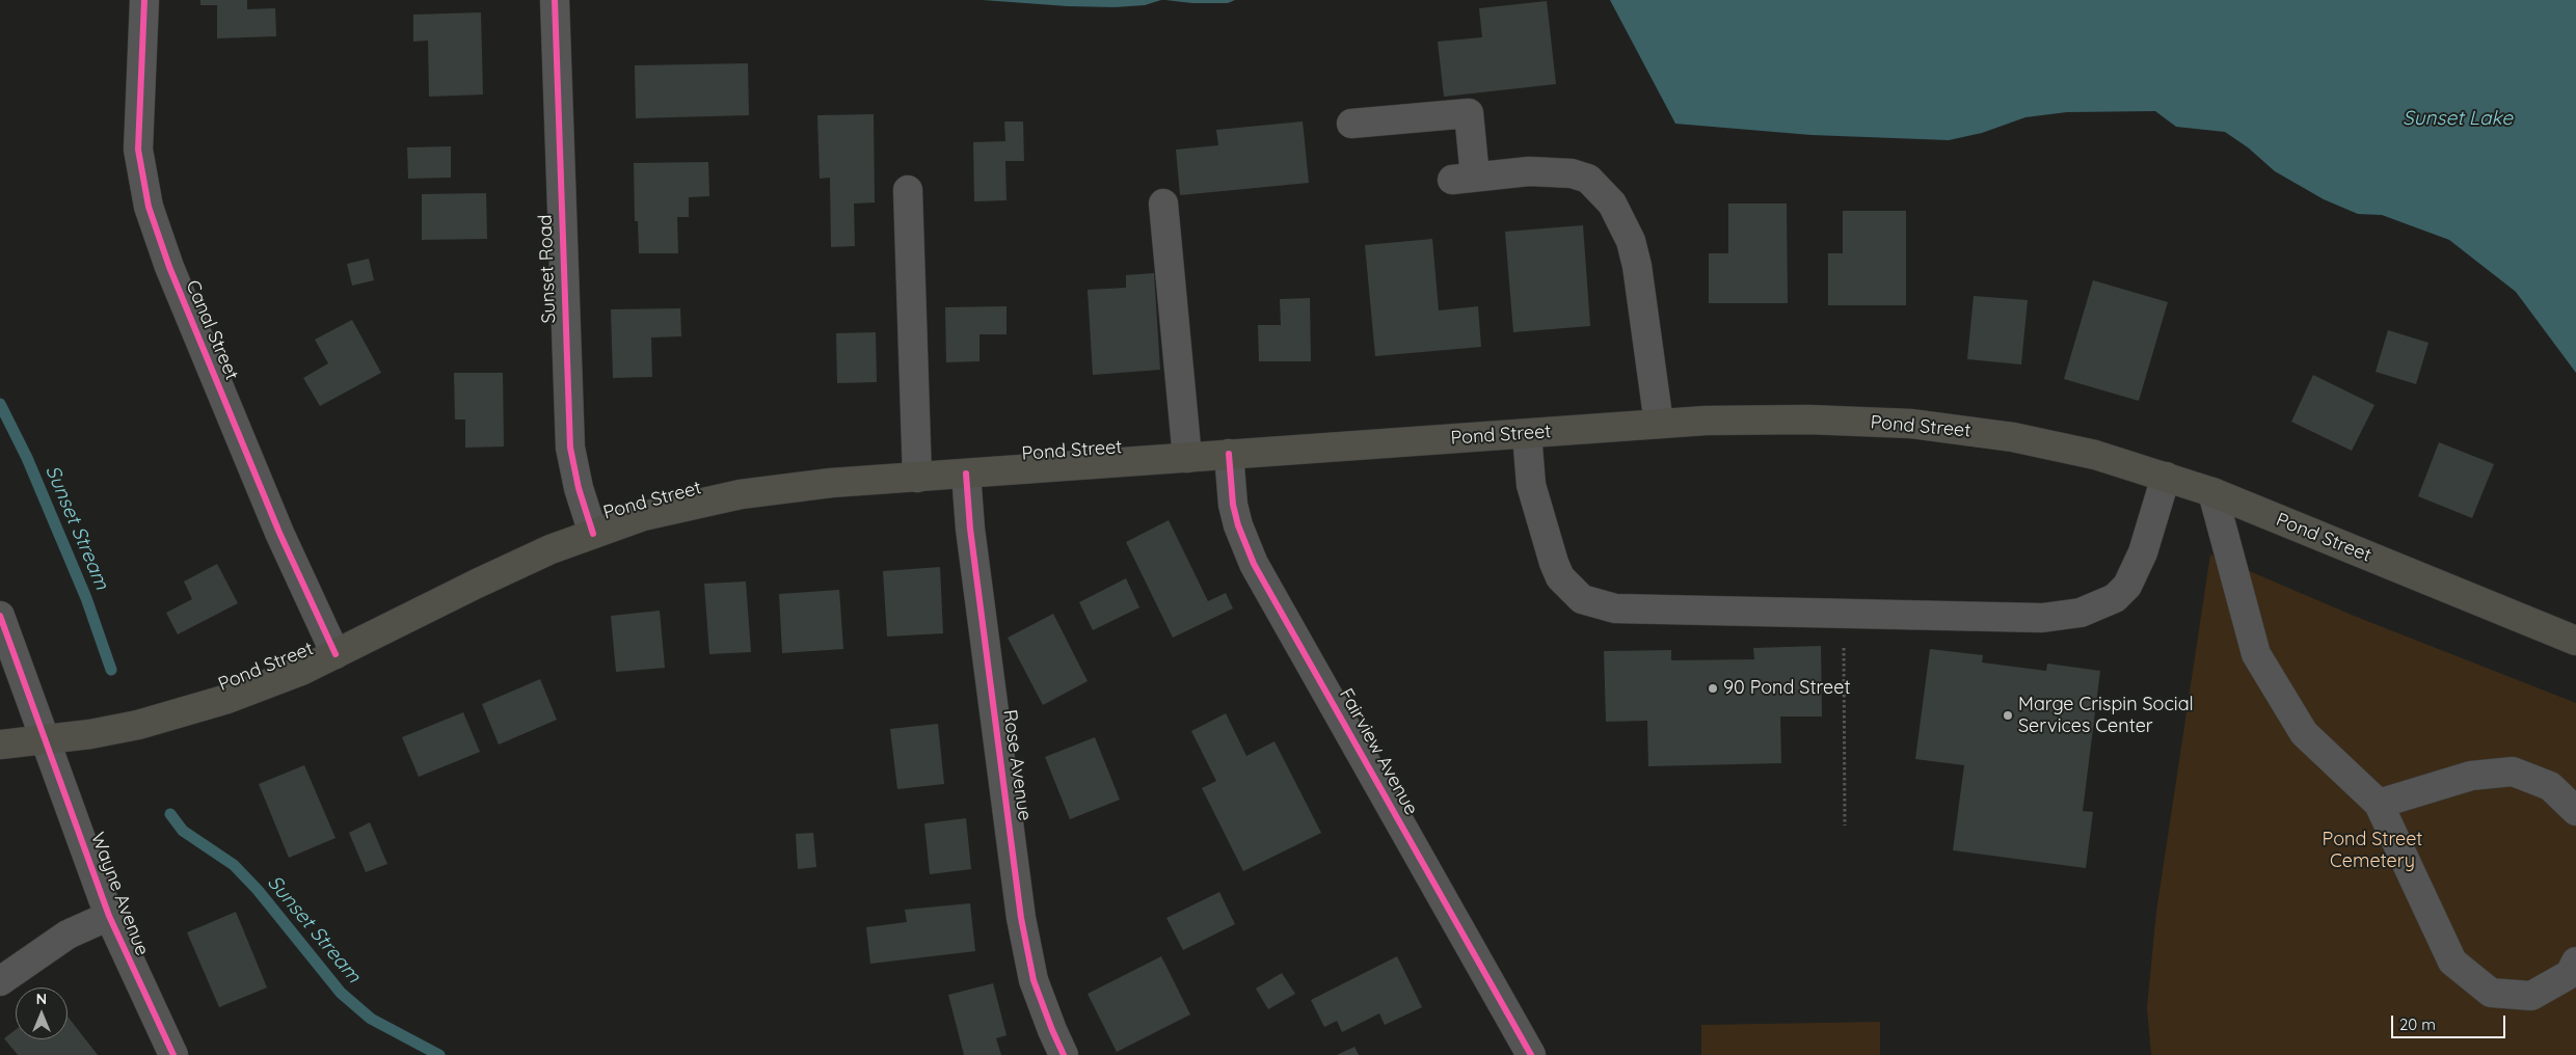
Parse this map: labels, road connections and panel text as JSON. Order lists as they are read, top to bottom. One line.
{"streets":{"main road":["Pond Street"],"street":["Sunset Road","Canal Street","Fairview Avenue","Rose Avenue","Wayne Avenue"]},"crossings":[["Sunset Road","Pond Street"],["Canal Street","Pond Street"],["Pond Street","Fairview Avenue"],["Pond Street","Rose Avenue"],["Pond Street","Wayne Avenue"]],"water":["Sunset Lake","Sunset Stream"],"parks":["Pond Street Cemetery"],"places":["90 Pond Street","Marge Crispin Social Services Center"],"scale_bar":"20 m","north":"top"}
